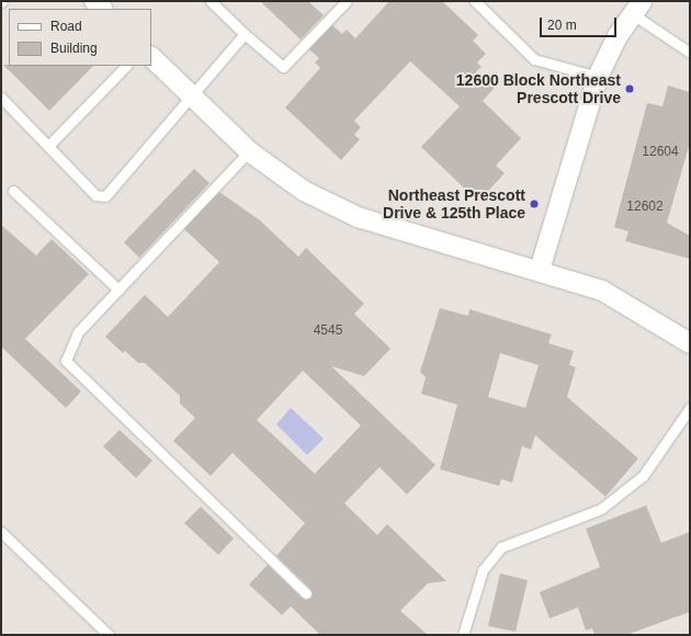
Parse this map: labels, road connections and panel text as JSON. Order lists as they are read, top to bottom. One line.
{"places":["12600 Block Northeast Prescott Drive","Northeast Prescott Drive & 125th Place"],"house_numbers":["12604","12602","4545"],"legend":["Road","Building"],"scale_bar":"20 m"}
